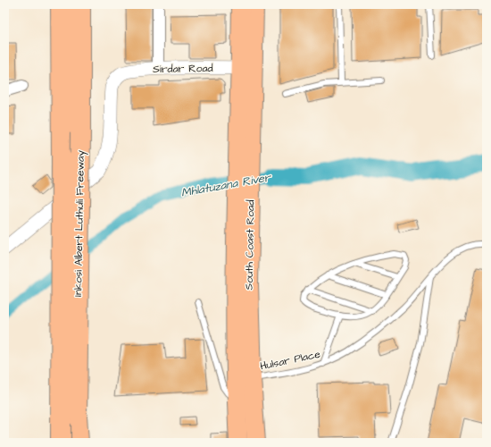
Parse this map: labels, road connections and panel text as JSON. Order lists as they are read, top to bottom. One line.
{"streets":{"highway":["Inkosi Albert Luthuli Freeway","South Coast Road"],"street":["Sirdar Road"],"lane":["Hulsar Place"]},"crossings":[["Sirdar Road","South Coast Road"],["South Coast Road","Hulsar Place"]],"water":["Mhlatuzana River"]}
